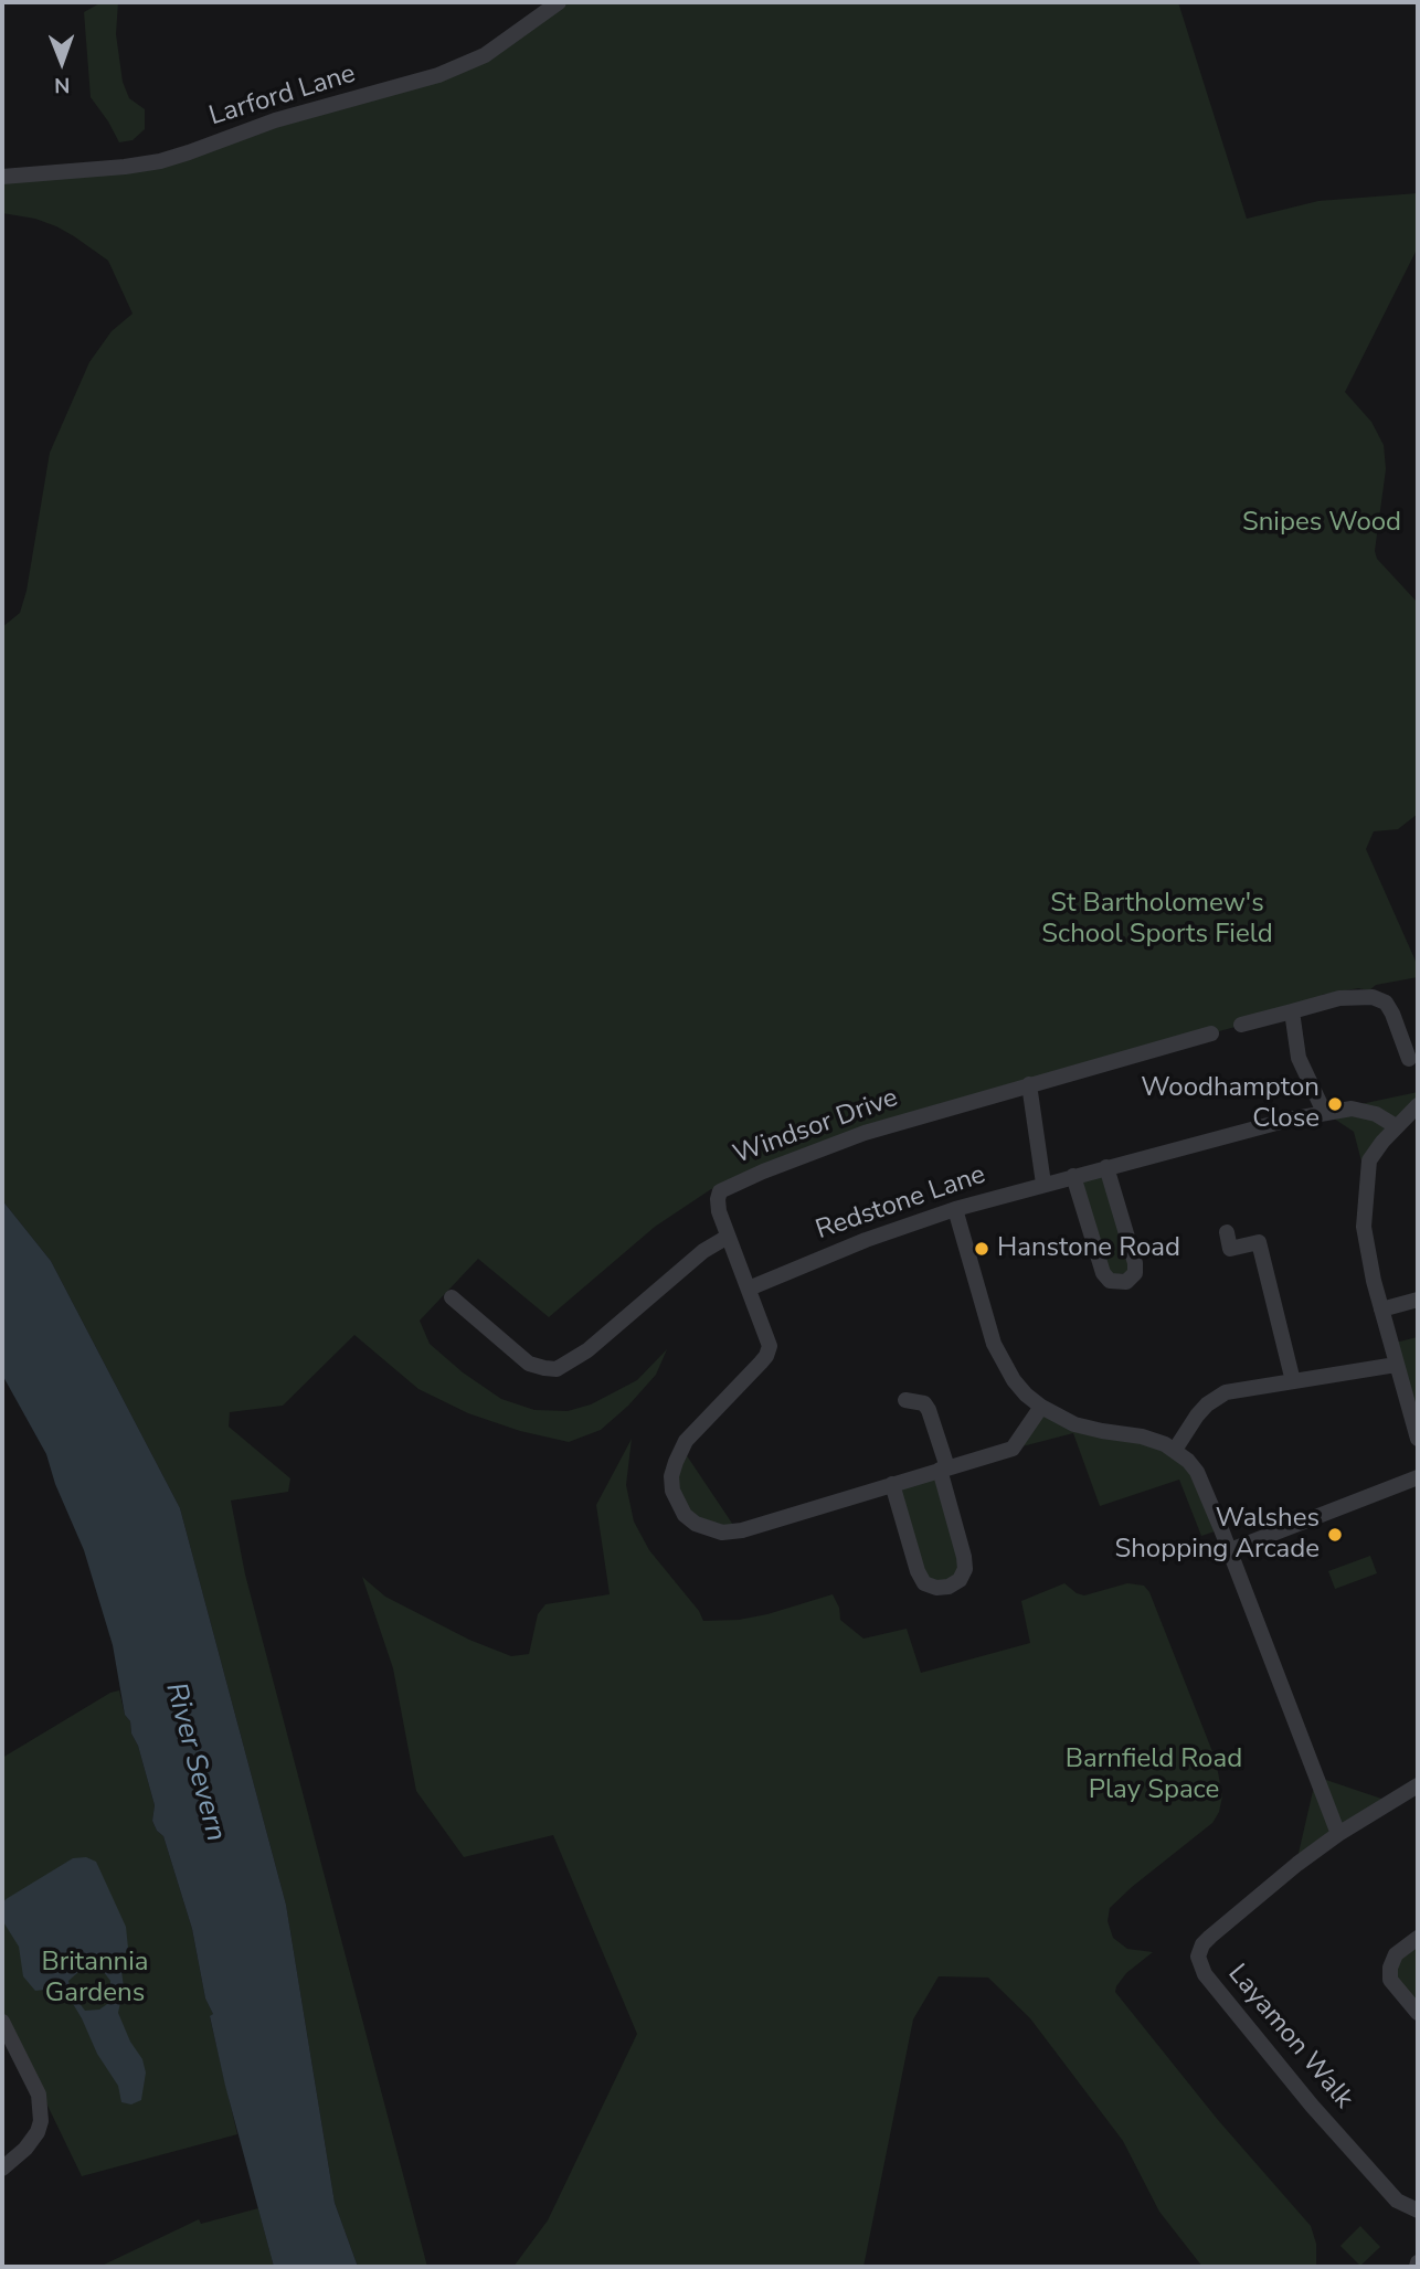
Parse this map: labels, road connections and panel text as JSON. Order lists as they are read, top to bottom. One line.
{"streets":{"street":["Larford Lane","Windsor Drive","Redstone Lane","Layamon Walk"]},"crossings":[["Windsor Drive","Redstone Lane"]],"water":["River Severn"],"parks":["Snipes Wood","St Bartholomew's School Sports Field","Barnfield Road Play Space","Britannia Gardens"],"places":["Woodhampton Close","Hanstone Road","Walshes Shopping Arcade"],"north":"bottom"}
